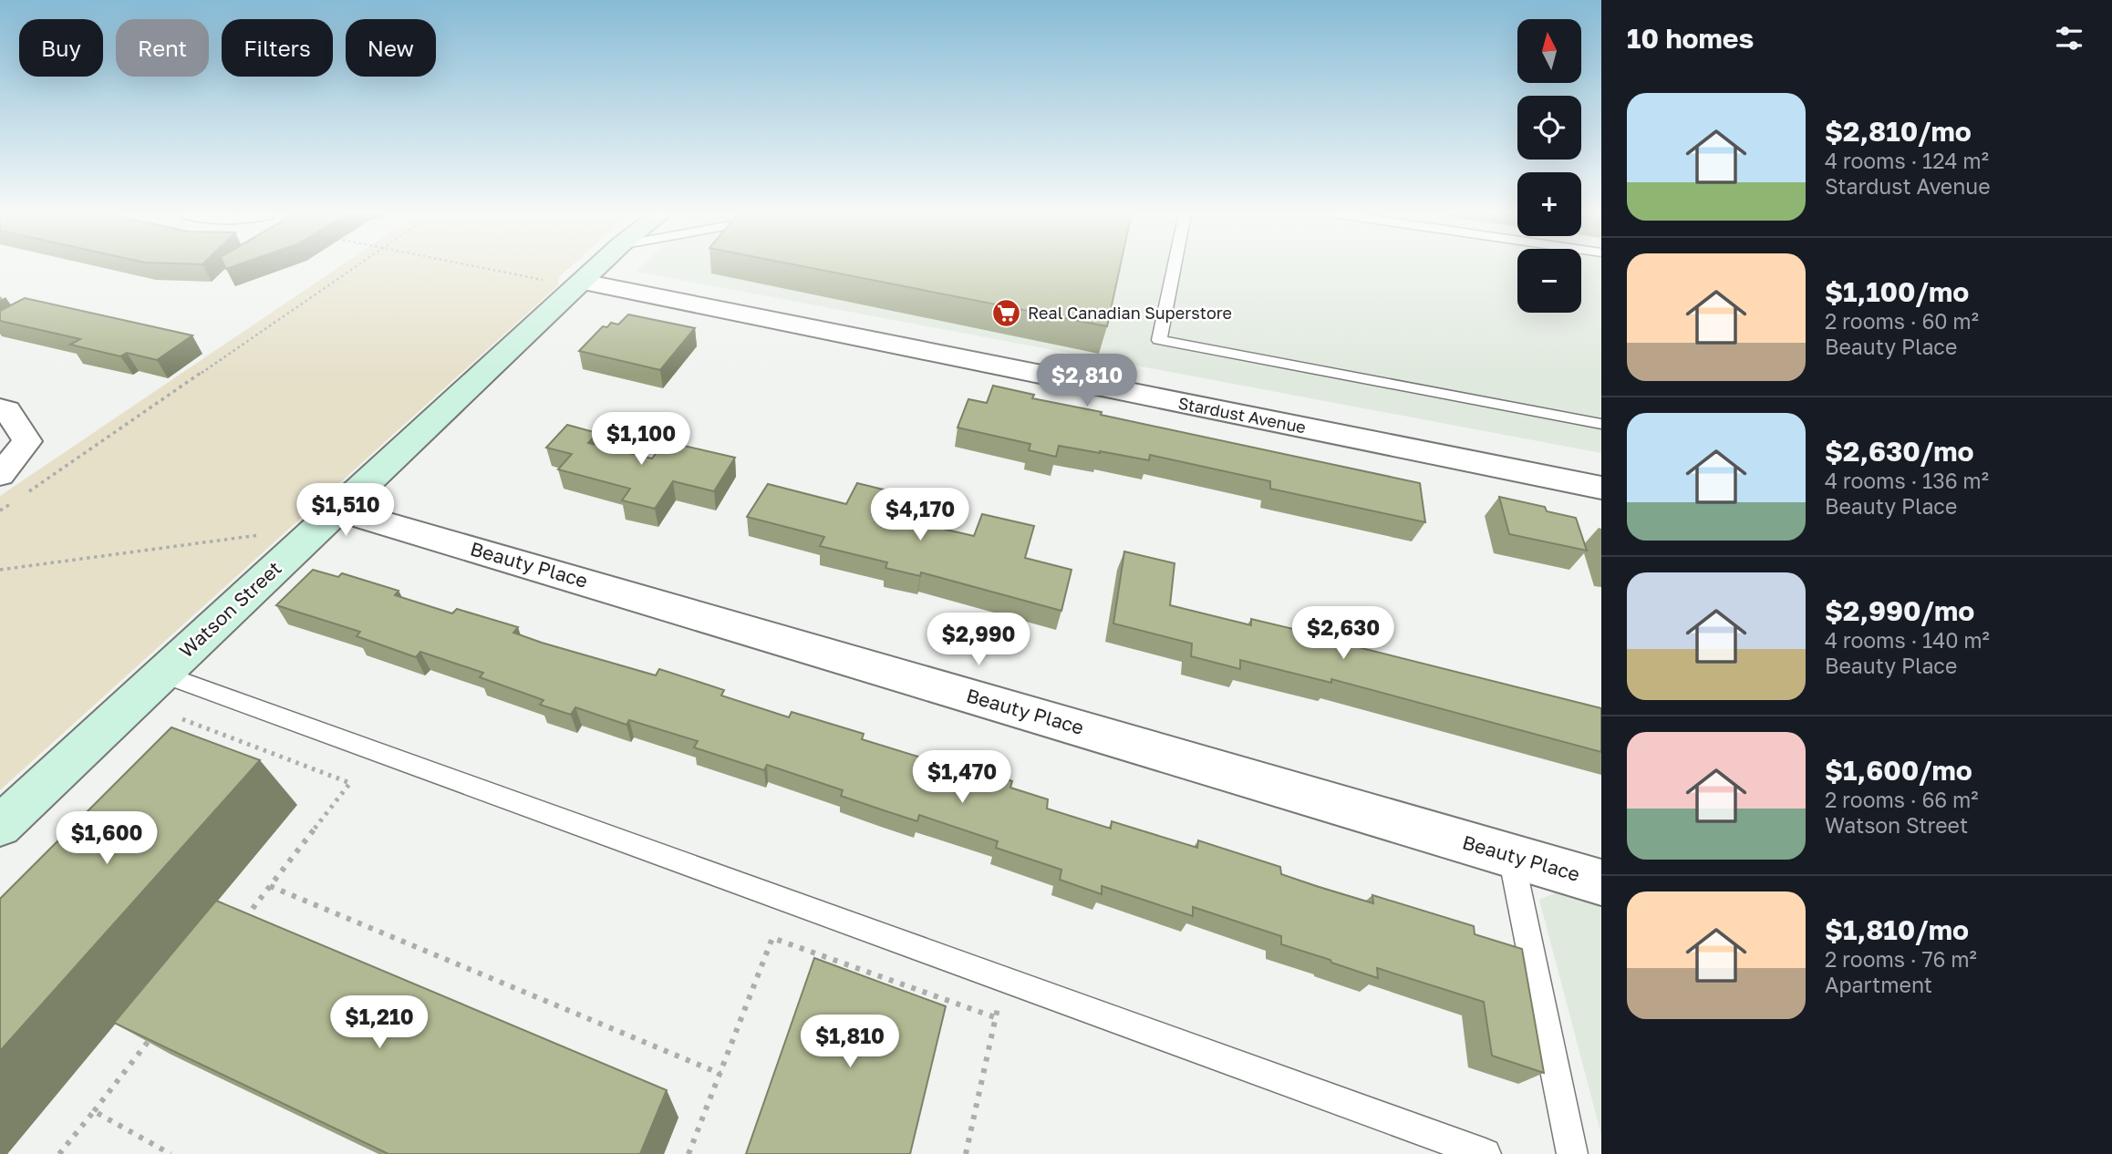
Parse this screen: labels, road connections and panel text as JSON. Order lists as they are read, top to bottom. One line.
{"streets":{"street":["Stardust Avenue","Beauty Place","Watson Street"]},"crossings":[["Stardust Avenue","Watson Street"],["Beauty Place","Watson Street"]],"places":{"supermarket":["Real Canadian Superstore"]},"north":"top","page":{"heading":"10 homes","map_buttons":["+","−"],"chip":["Buy","Rent","Filters","New"],"list":[{"name":"$2,810/mo","note":"4 rooms · 124 m² · Stardust Avenue"},{"name":"$1,100/mo","note":"2 rooms · 60 m² · Beauty Place"},{"name":"$2,630/mo","note":"4 rooms · 136 m² · Beauty Place"},{"name":"$2,990/mo","note":"4 rooms · 140 m² · Beauty Place"},{"name":"$1,600/mo","note":"2 rooms · 66 m² · Watson Street"},{"name":"$1,810/mo","note":"2 rooms · 76 m² · Apartment"}],"price":["$2,810","$1,100","$1,510","$4,170","$2,630","$2,990","$1,470","$1,600","$1,210","$1,810"]}}
